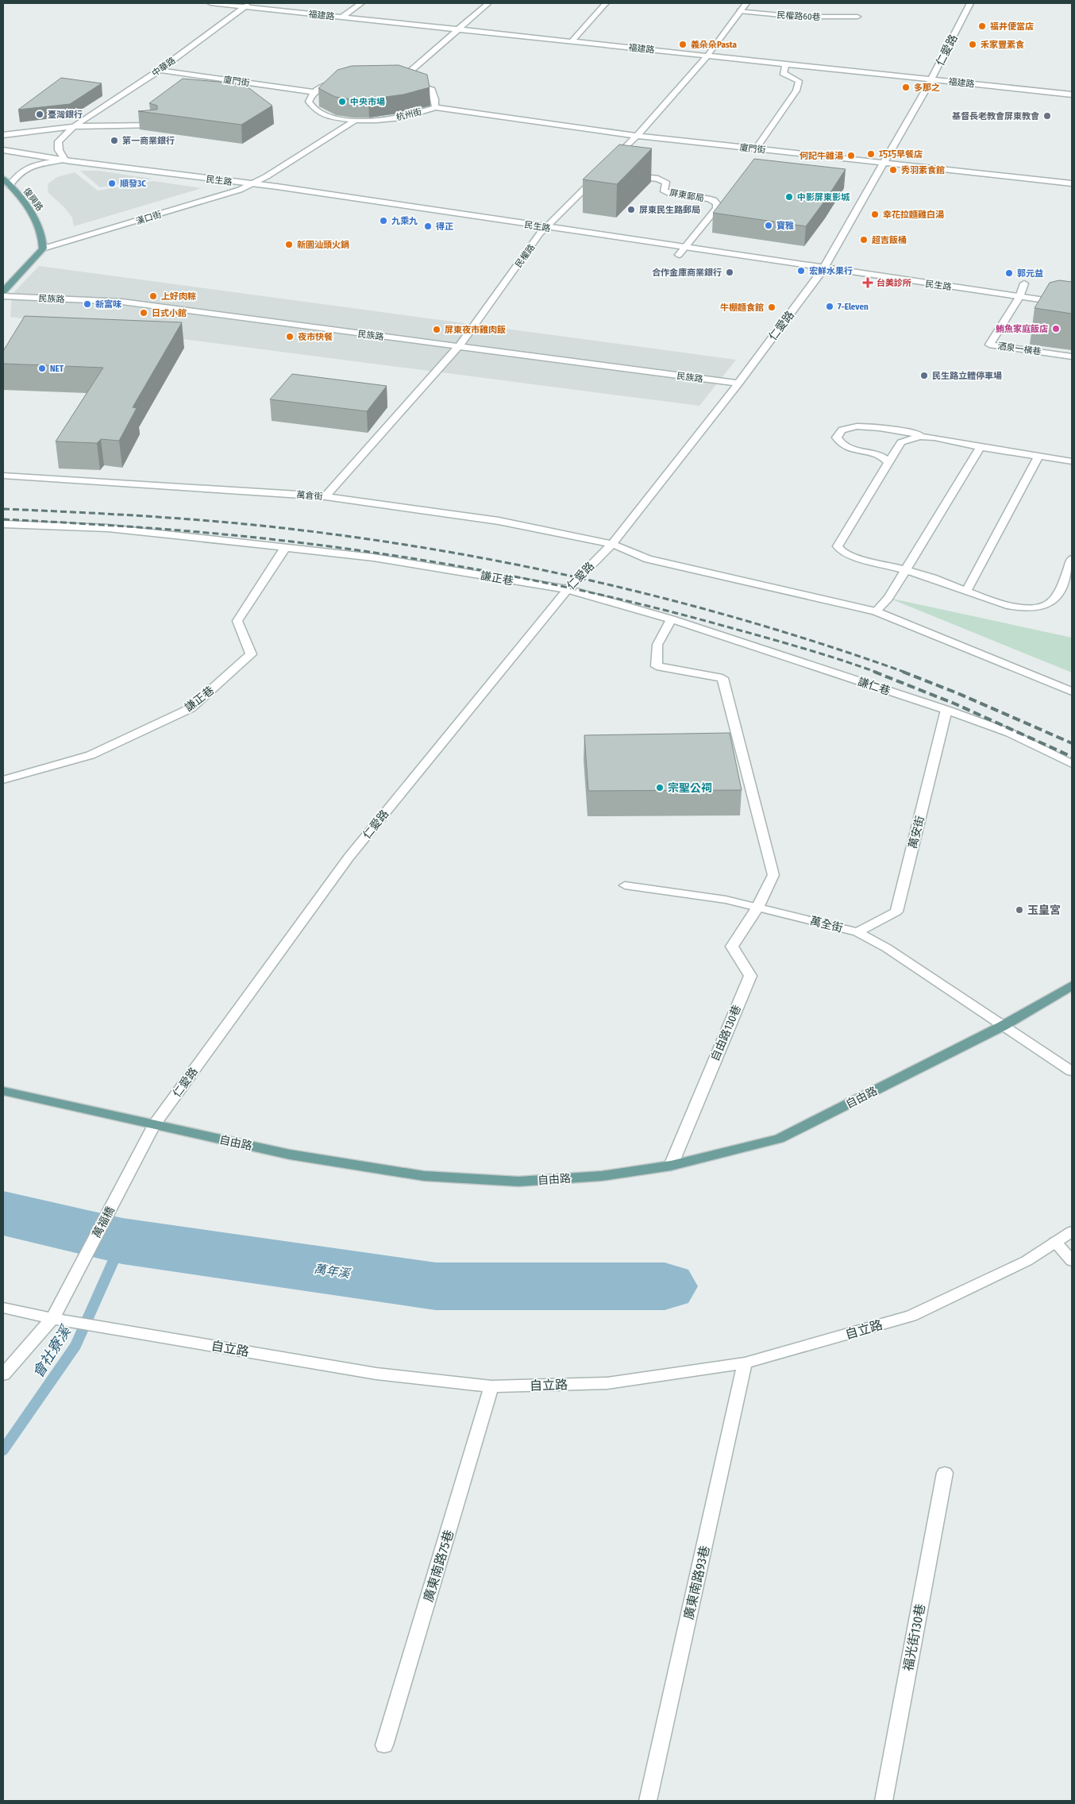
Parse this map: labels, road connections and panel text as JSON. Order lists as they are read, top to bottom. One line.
{"streets":{"main road":["復興路","自由路"],"street":["福建路","民權路60巷","仁愛路","中華路","廈門街","杭州街","民生路","屏東郵局","漢口街","民權路","民族路","酒泉一橫巷","萬倉街","謙正巷","謙仁巷","萬安街","萬全街","自由路130巷","萬福橋","自立路","廣東南路75巷","廣東南路93巷","福光街130巷"]},"crossings":[["福建路","仁愛路"],["福建路","中華路"],["仁愛路","廈門街"],["仁愛路","民生路"],["仁愛路","民族路"],["仁愛路","萬倉街"],["仁愛路","謙正巷"],["仁愛路","謙仁巷"],["仁愛路","自由路"],["仁愛路","萬福橋"],["中華路","廈門街"],["中華路","民生路"],["廈門街","杭州街"],["民生路","屏東郵局"],["民生路","漢口街"],["民生路","民權路"],["民生路","酒泉一橫巷"],["復興路","漢口街"],["民權路","民族路"],["民權路","萬倉街"],["謙正巷","謙仁巷"],["謙仁巷","萬安街"],["萬安街","萬全街"],["萬全街","自由路130巷"],["萬全街","自由路"],["自由路130巷","自由路"],["自由路","萬福橋"],["萬福橋","自立路"],["自立路","廣東南路75巷"],["自立路","廣東南路93巷"]],"water":["萬年溪","會社寮溪"],"places":{"other":["福井便當店","義朵朵Pasta","禾家豐素食","多那之","中央市場","臺灣銀行","基督長老教會屏東教會","第一商業銀行","巧巧早餐店","何記牛雜湯","秀羽素食館","順發3C","中影屏東影城","屏東民生路郵局","幸花拉麵雞白湯","九乘九","寶雅","得正","超吉飯桶","新園汕頭火鍋","宏鮮水果行","合作金庫商業銀行","郭元益","上好肉粽","新富味","7-Eleven","牛棚麵食館","日式小館","鮪魚家庭飯店","屏東夜市雞肉飯","夜市快餐","NET","民生路立體停車場","宗聖公祠","玉皇宮"],"health":["台美診所"]}}
